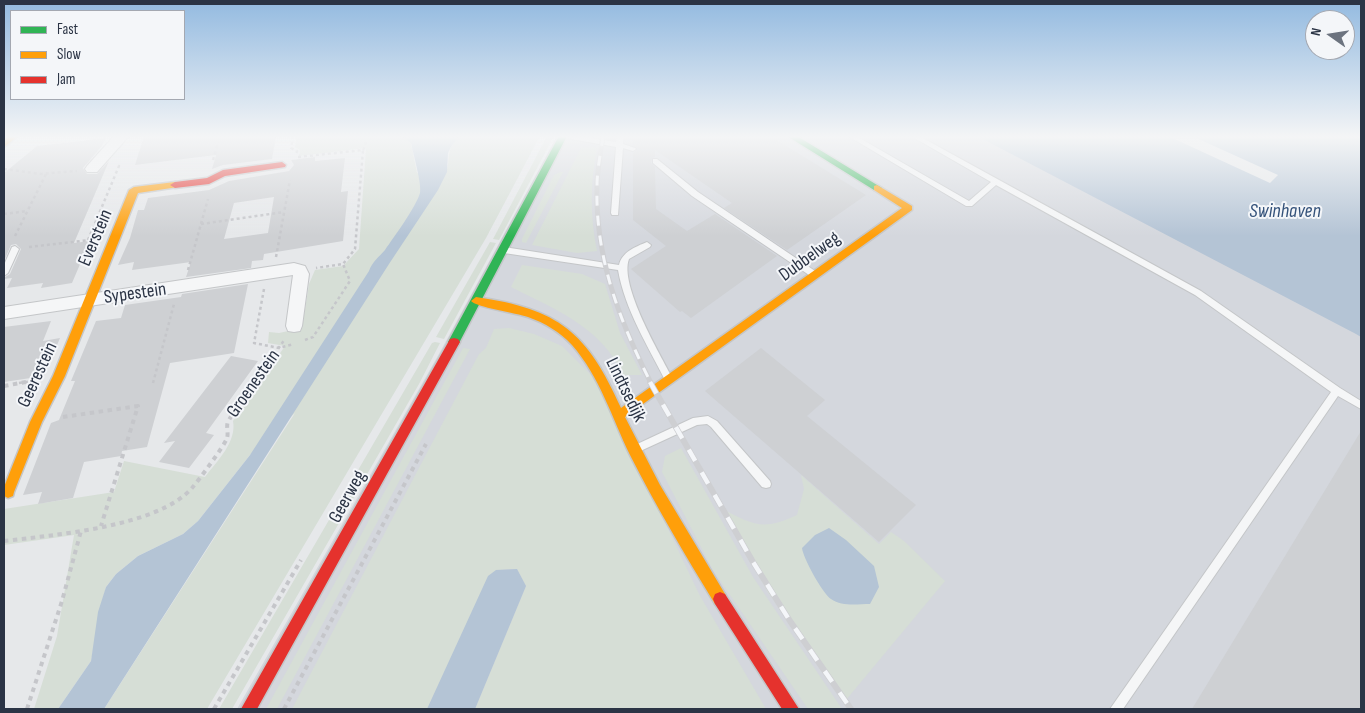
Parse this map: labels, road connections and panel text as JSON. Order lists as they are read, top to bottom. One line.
{"streets":{"street":["Everstein","Dubbelweg","Sypestein","Geerestein","Lindtsedijk","Geerweg"],"path":["Groenestein"]},"crossings":[["Everstein","Sypestein"],["Everstein","Geerestein"],["Dubbelweg","Lindtsedijk"],["Sypestein","Geerestein"],["Lindtsedijk","Geerweg"]],"water":["Swinhaven"],"legend":["Fast","Slow","Jam"],"north":"left"}
